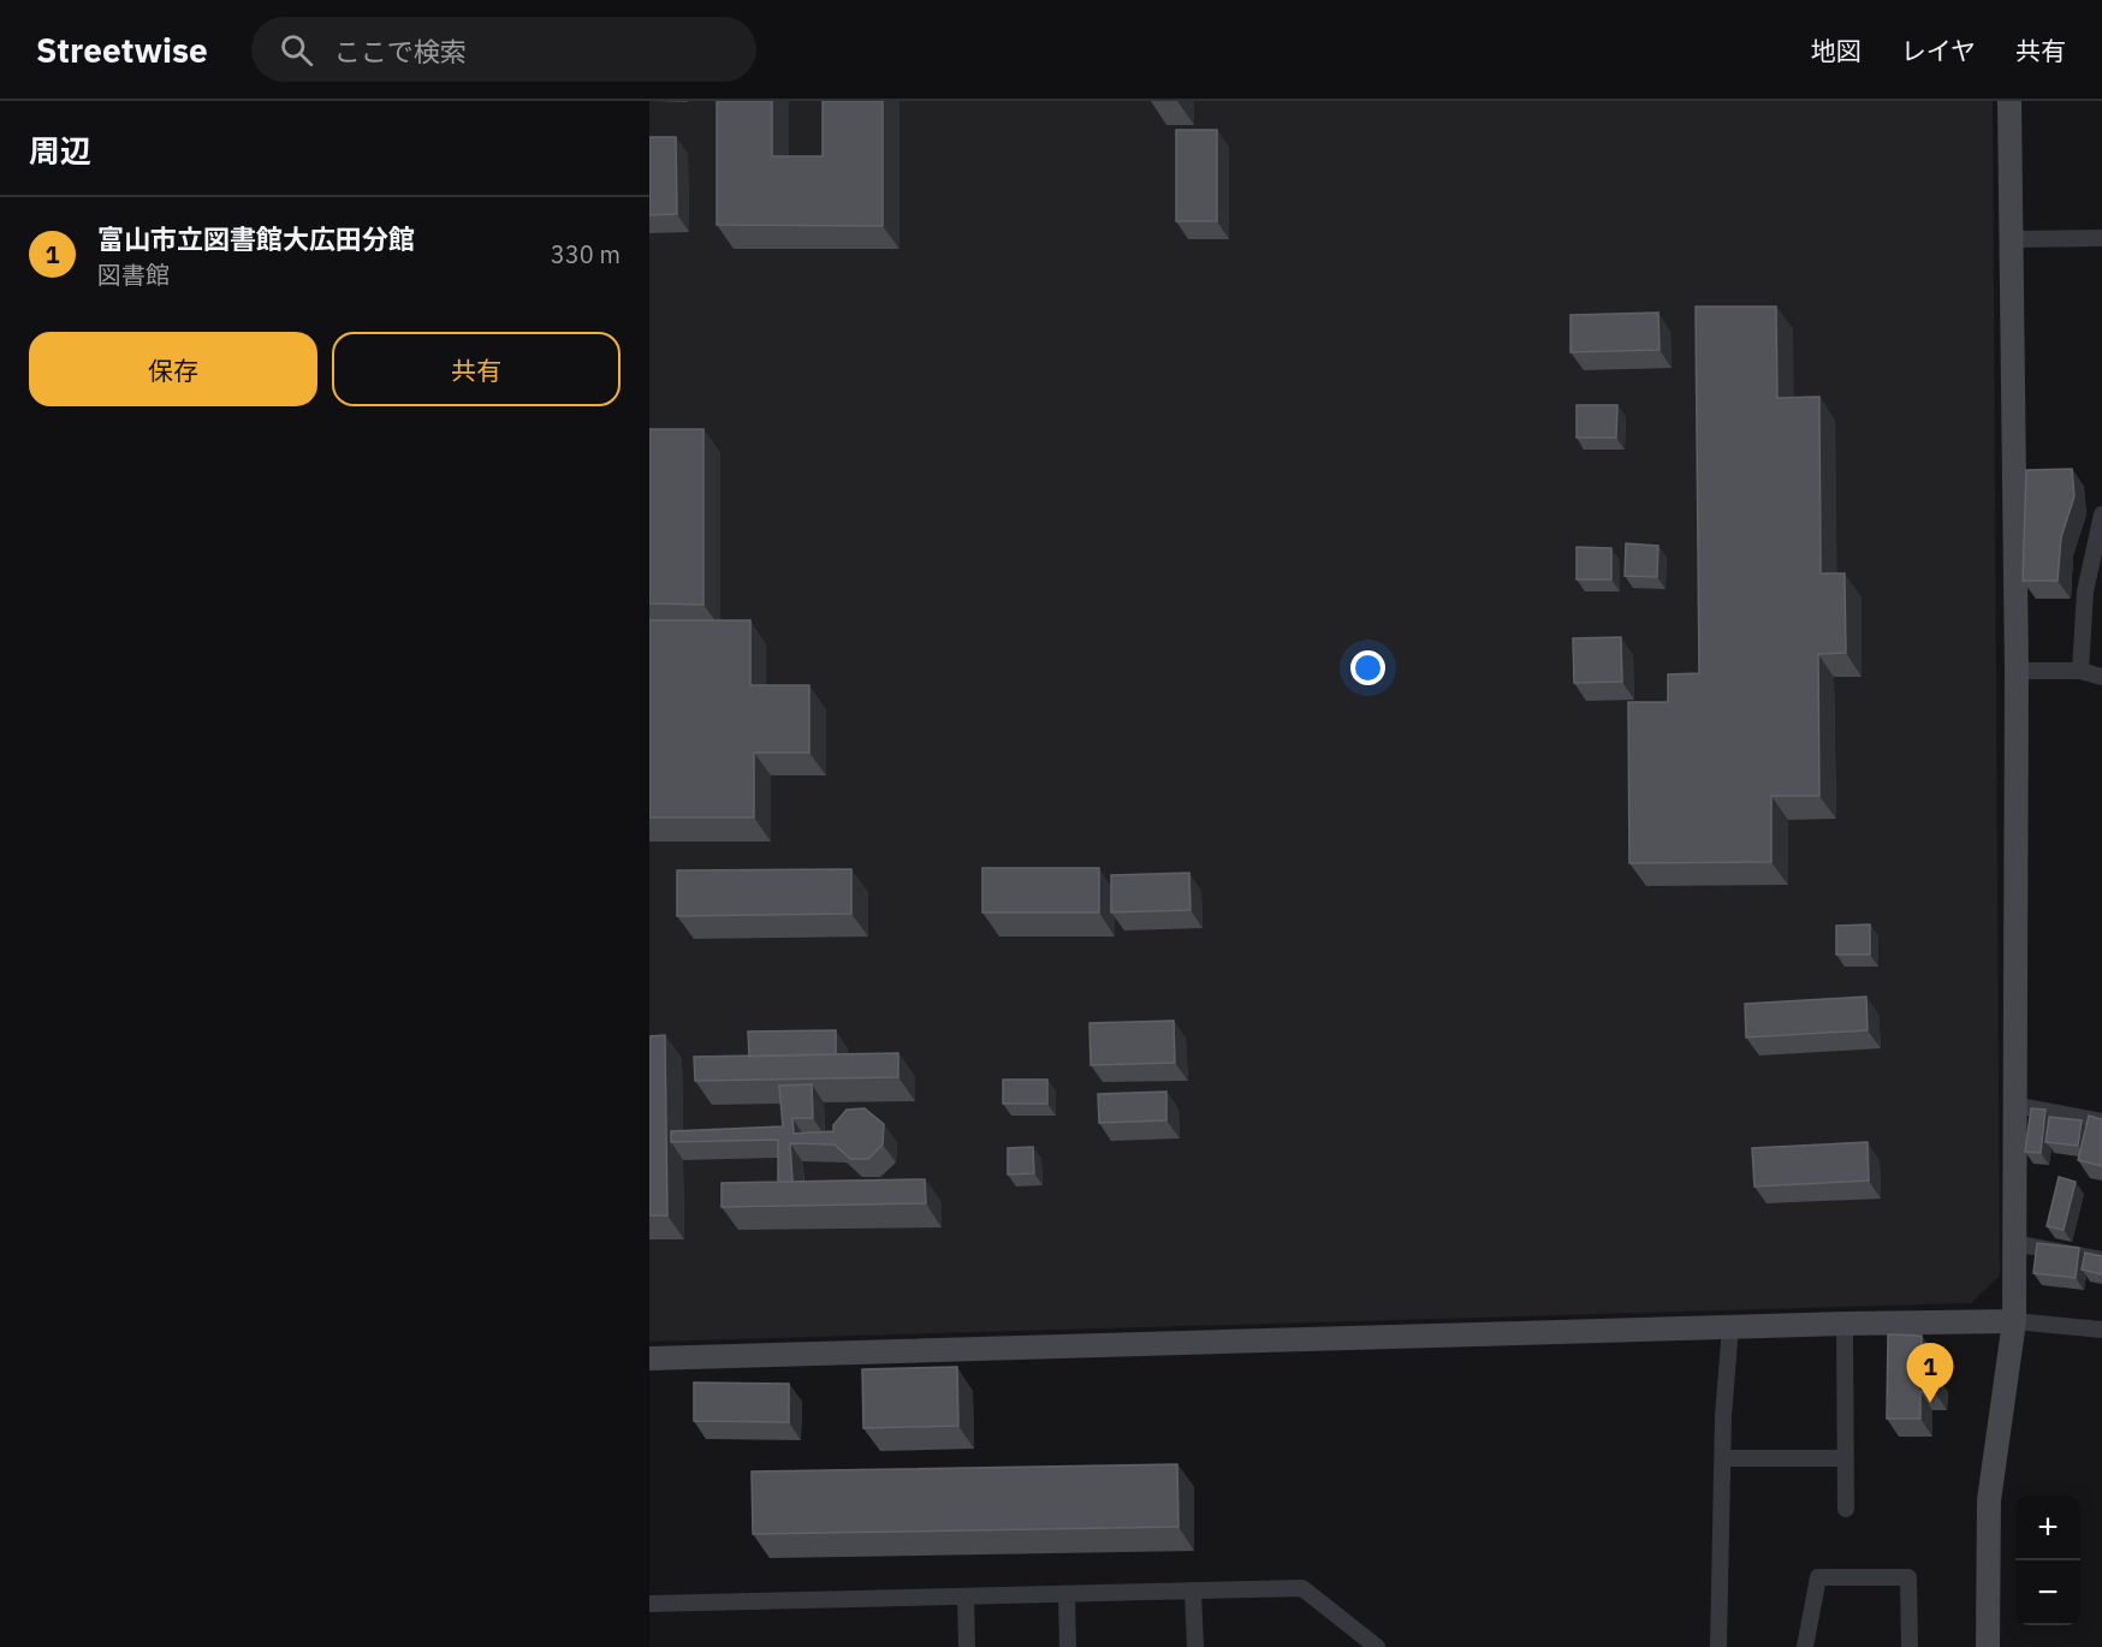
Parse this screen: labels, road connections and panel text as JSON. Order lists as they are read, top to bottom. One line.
{"page":{"header":"Streetwise","search":"ここで検索","nav":["地図","レイヤ","共有"],"heading":"周辺","list":[{"mark":"1","name":"富山市立図書館大広田分館","note":"図書館","value":"330 m"}],"buttons":["保存","共有"],"pins":"1","map_buttons":["+","−"]}}
